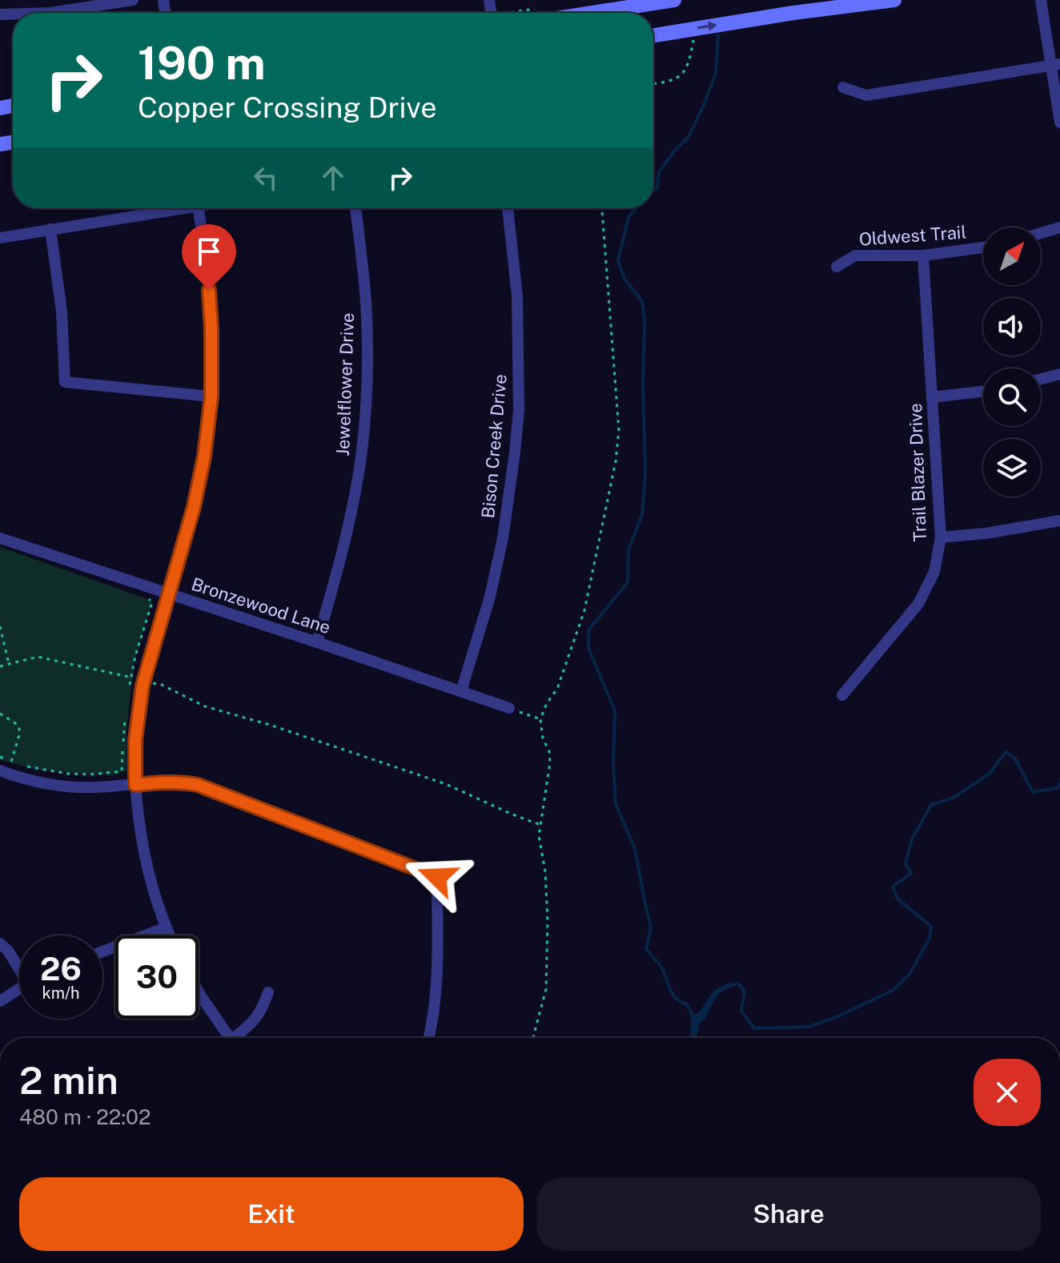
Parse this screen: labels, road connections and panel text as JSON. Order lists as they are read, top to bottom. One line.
{"streets":{"street":["Oldwest Trail","Jewelflower Drive","Bison Creek Drive","Trail Blazer Drive","Bronzewood Lane"]},"crossings":[["Oldwest Trail","Trail Blazer Drive"],["Jewelflower Drive","Bronzewood Lane"],["Bison Creek Drive","Bronzewood Lane"]],"north":"top right","page":{"turn":["190 m","Copper Crossing Drive"],"speed":"26 km/h","limit":"30","heading":["2 min","480 m · 22:02"],"buttons":["Exit","Share"]}}
